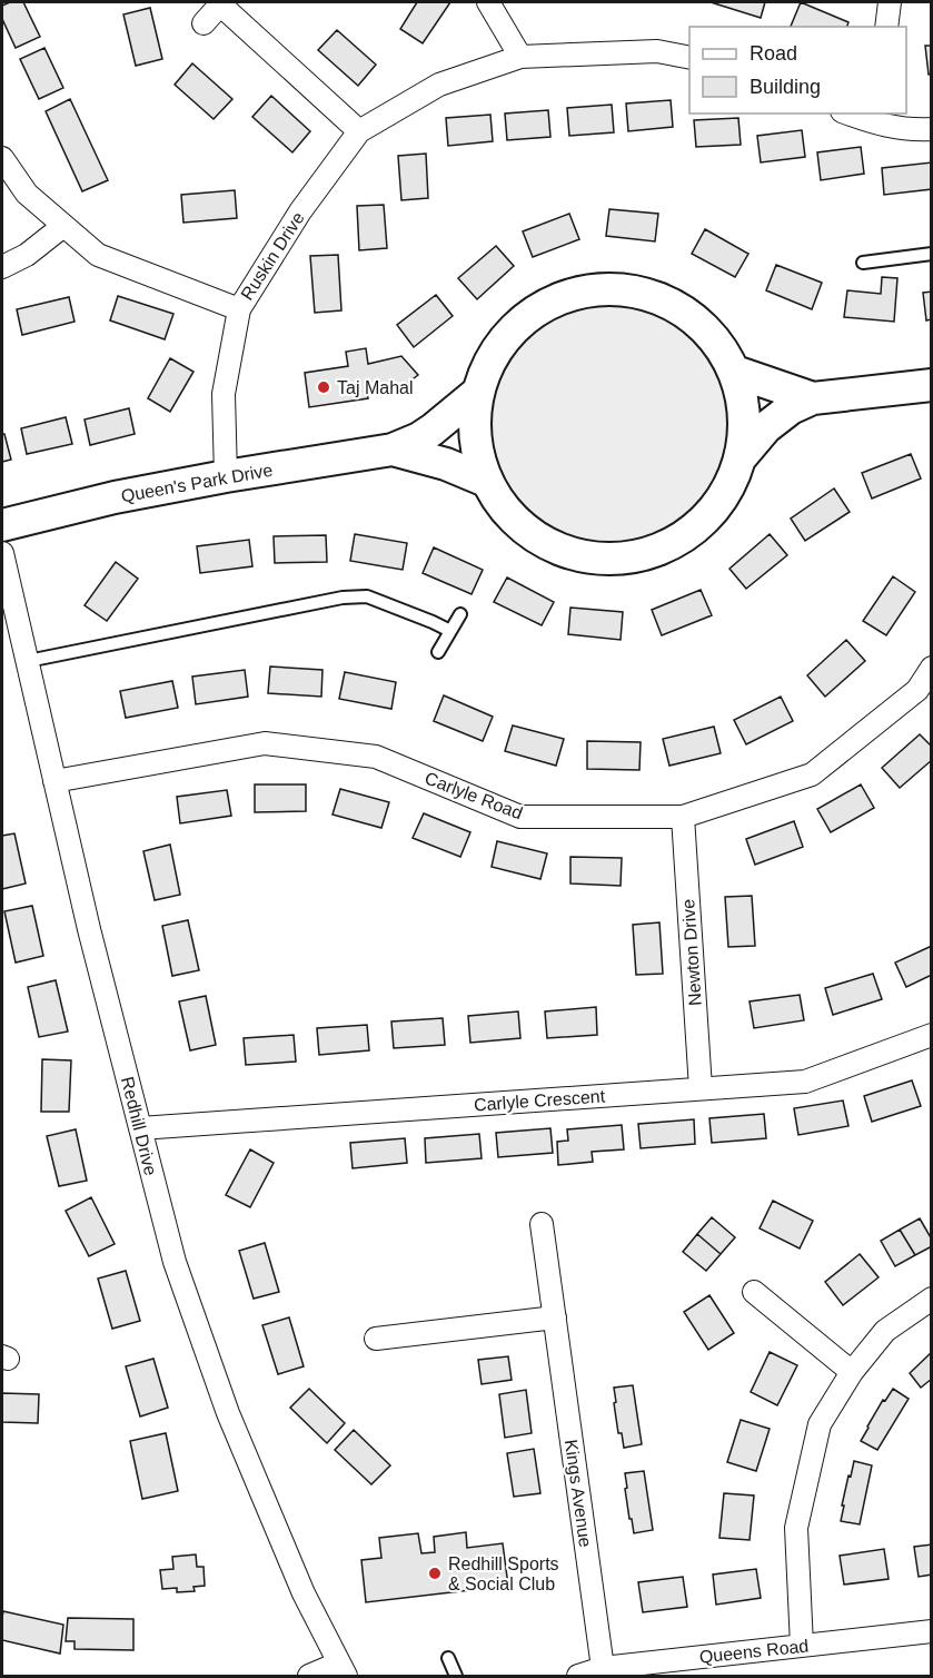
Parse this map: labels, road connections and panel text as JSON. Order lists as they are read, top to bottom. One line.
{"streets":{"street":["Ruskin Drive","Queen's Park Drive","Carlyle Road","Newton Drive","Carlyle Crescent","Redhill Drive","Kings Avenue","Queens Road"]},"crossings":[["Ruskin Drive","Queen's Park Drive"],["Carlyle Road","Newton Drive"],["Carlyle Road","Redhill Drive"],["Newton Drive","Carlyle Crescent"],["Carlyle Crescent","Redhill Drive"],["Kings Avenue","Queens Road"]],"places":["Taj Mahal","Redhill Sports & Social Club"],"legend":["Road","Building"]}
